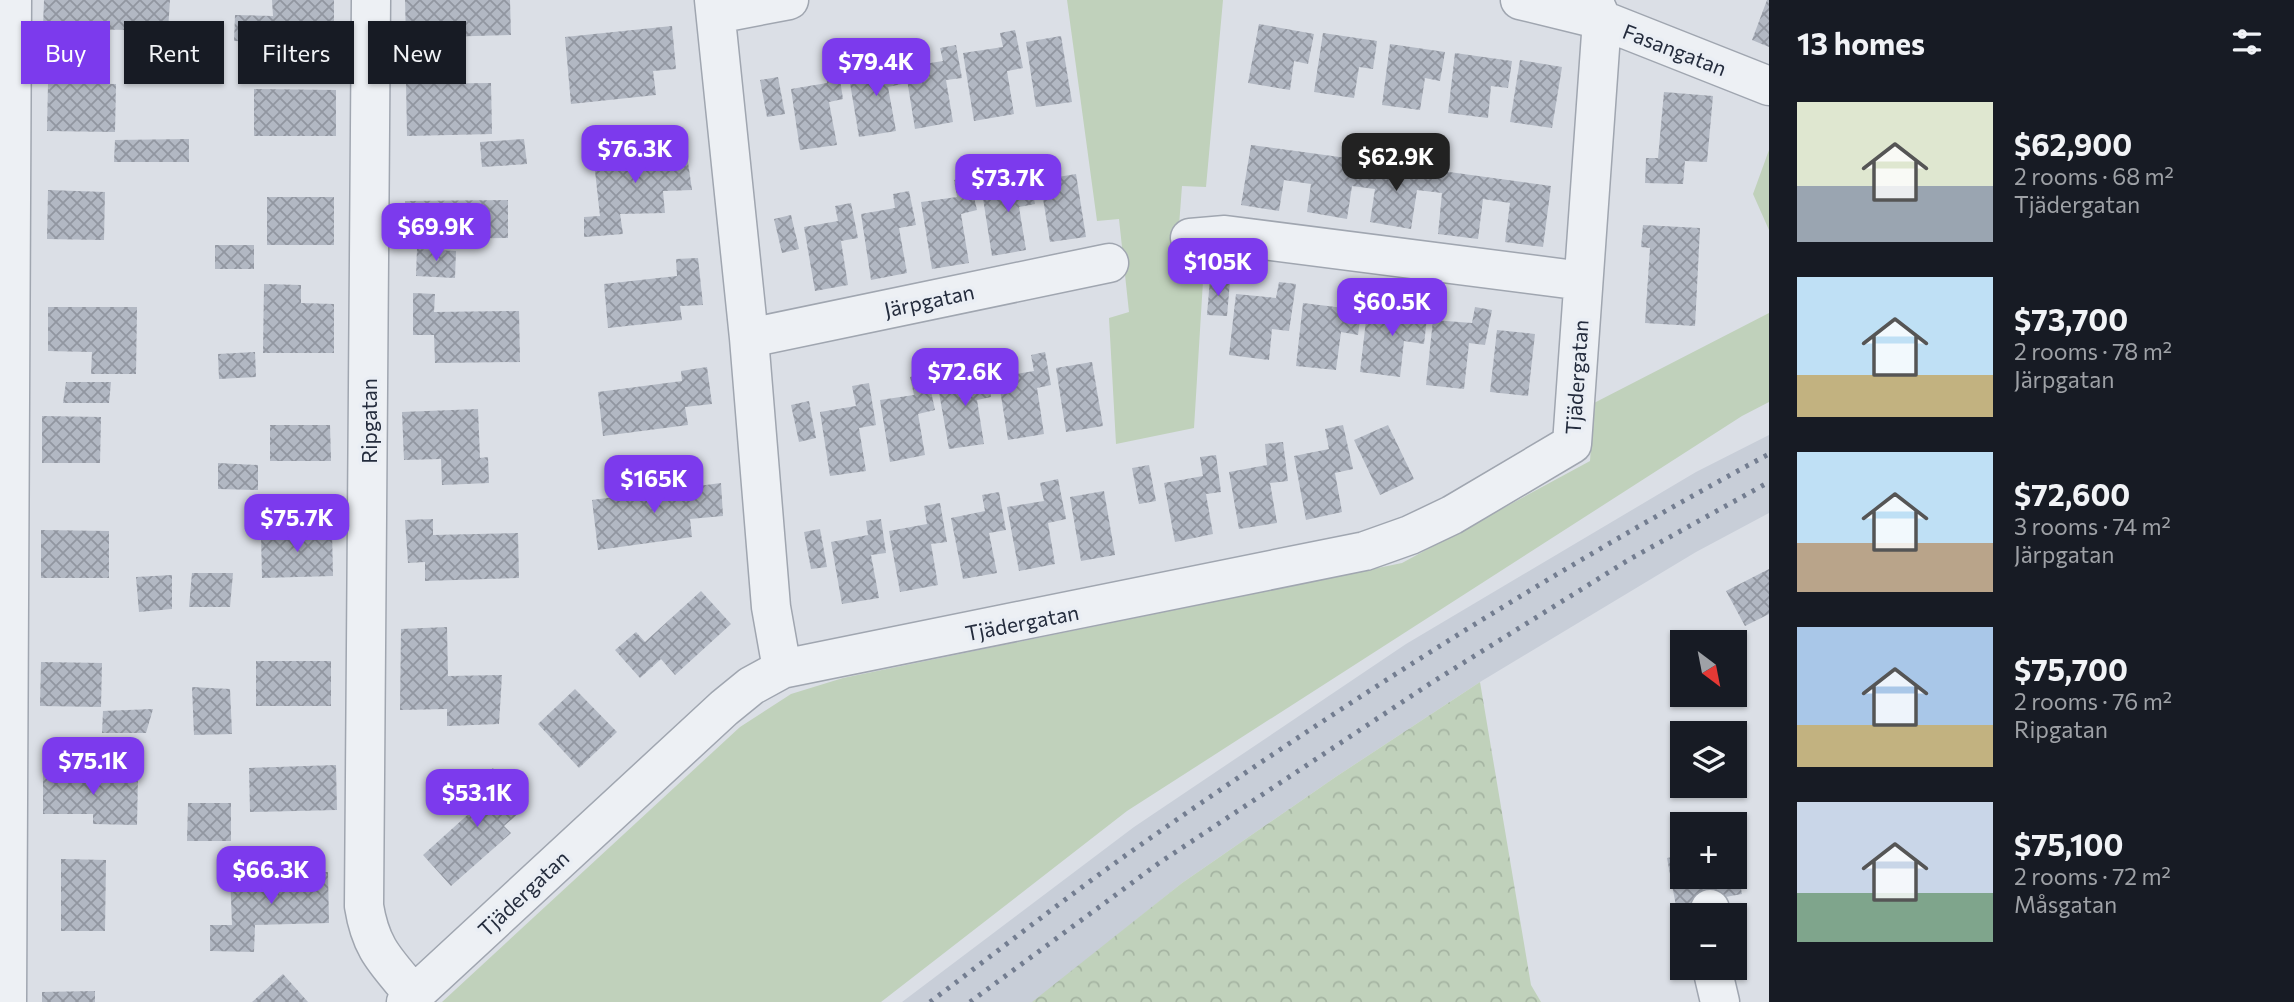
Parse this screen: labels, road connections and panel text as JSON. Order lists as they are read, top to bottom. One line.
{"streets":{"street":["Fasangatan","Järpgatan","Tjädergatan","Ripgatan"]},"crossings":[["Fasangatan","Tjädergatan"],["Tjädergatan","Ripgatan"]],"north":"bottom right","page":{"heading":"13 homes","chip":["Buy","Rent","Filters","New"],"price":["$79.4K","$76.3K","$62.9K","$73.7K","$69.9K","$105K","$60.5K","$72.6K","$165K","$75.7K","$75.1K","$53.1K","$66.3K"],"list":[{"name":"$62,900","note":"2 rooms · 68 m² · Tjädergatan"},{"name":"$73,700","note":"2 rooms · 78 m² · Järpgatan"},{"name":"$72,600","note":"3 rooms · 74 m² · Järpgatan"},{"name":"$75,700","note":"2 rooms · 76 m² · Ripgatan"},{"name":"$75,100","note":"2 rooms · 72 m² · Måsgatan"}],"map_buttons":["+","−"]}}
